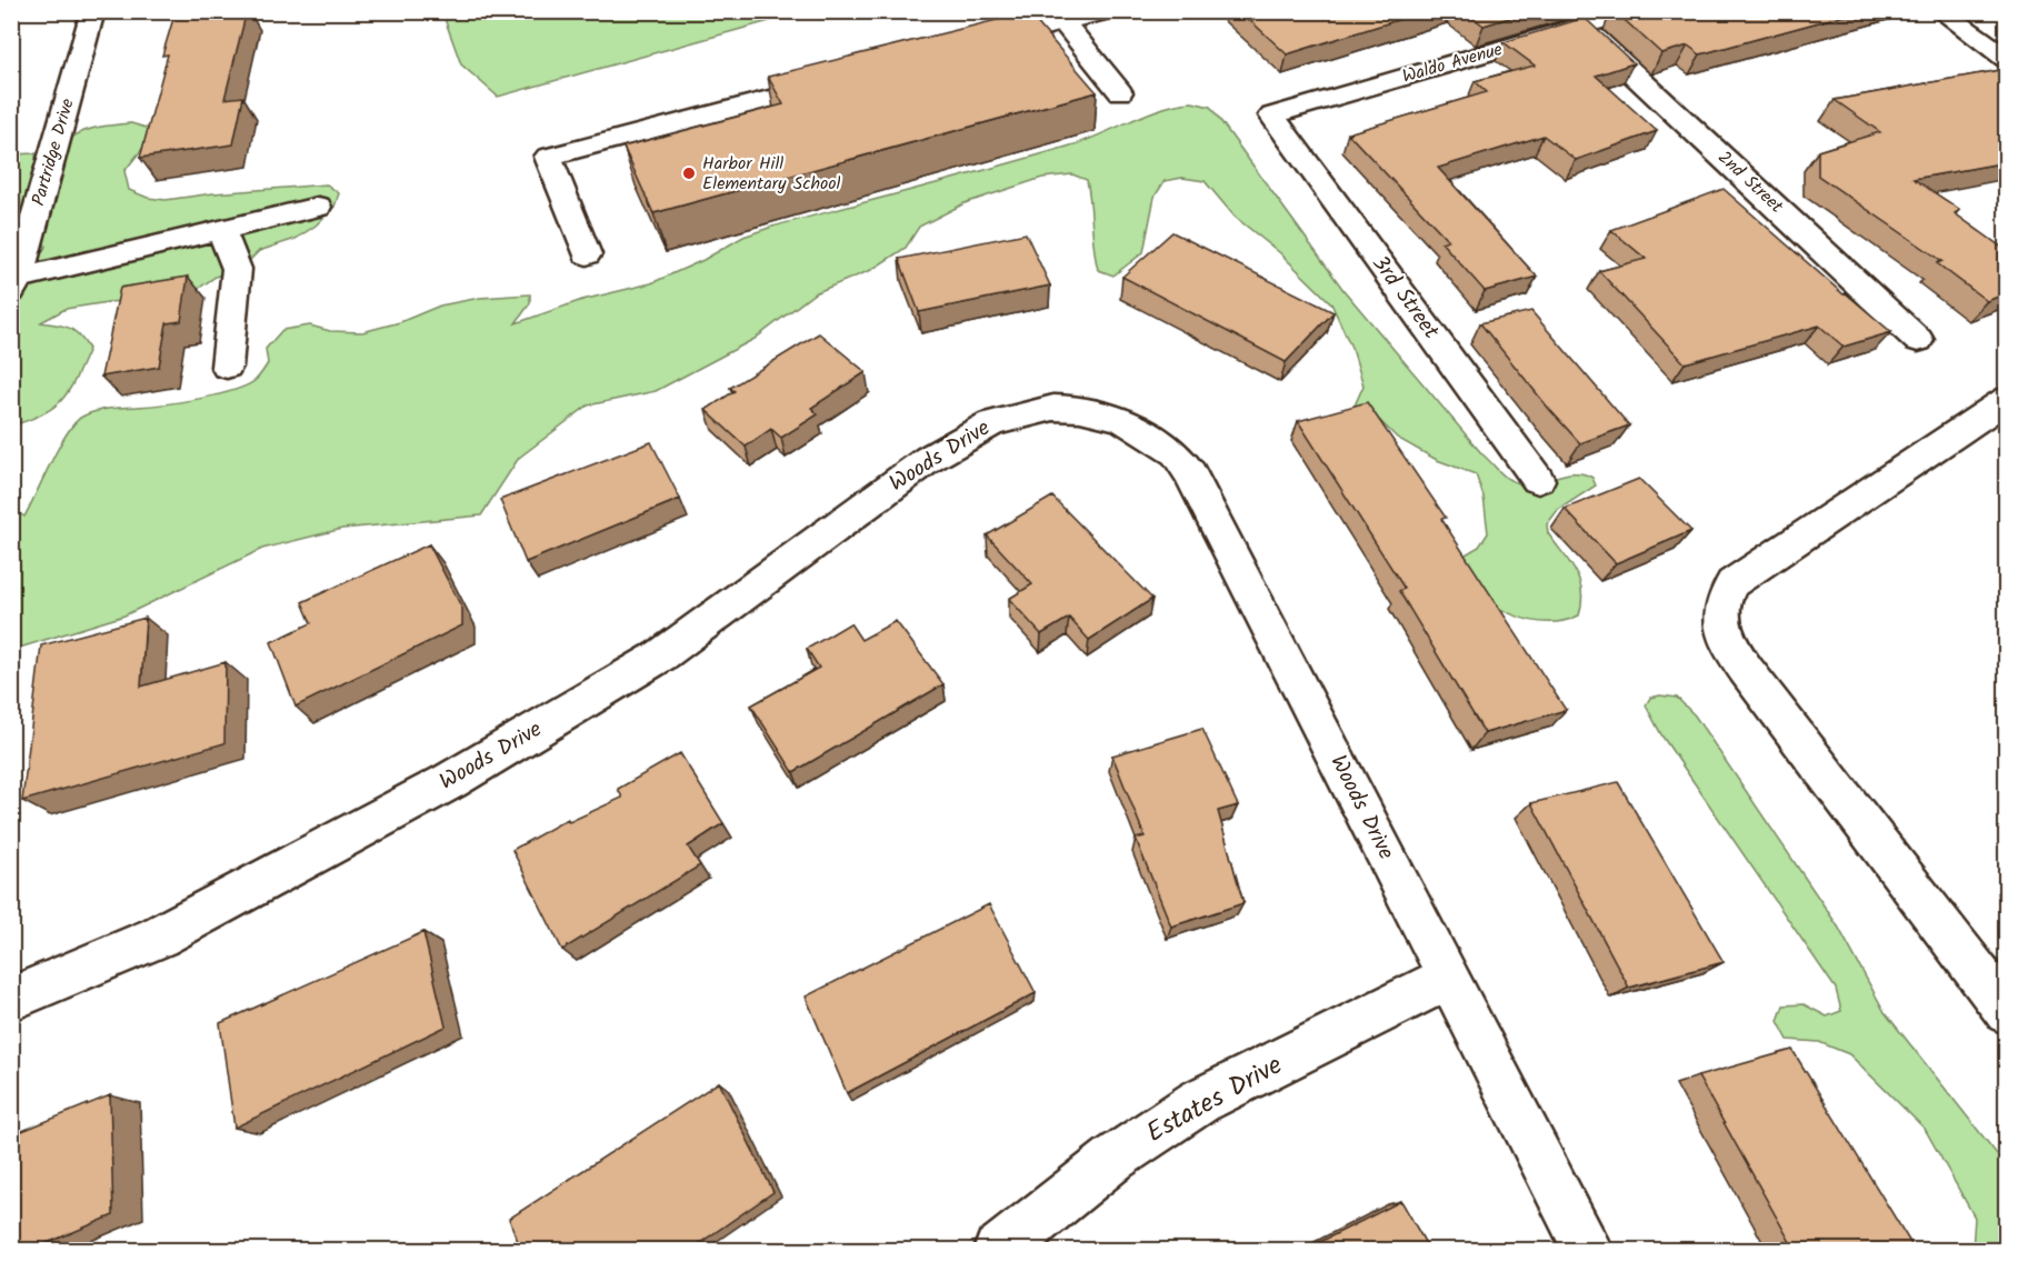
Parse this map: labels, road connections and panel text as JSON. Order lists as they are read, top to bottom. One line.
{"streets":{"street":["Waldo Avenue","Partridge Drive","2nd Street","3rd Street","Woods Drive","Estates Drive"]},"crossings":[["Waldo Avenue","2nd Street"],["Waldo Avenue","3rd Street"],["Woods Drive","Estates Drive"]],"places":["Harbor Hill Elementary School"]}
